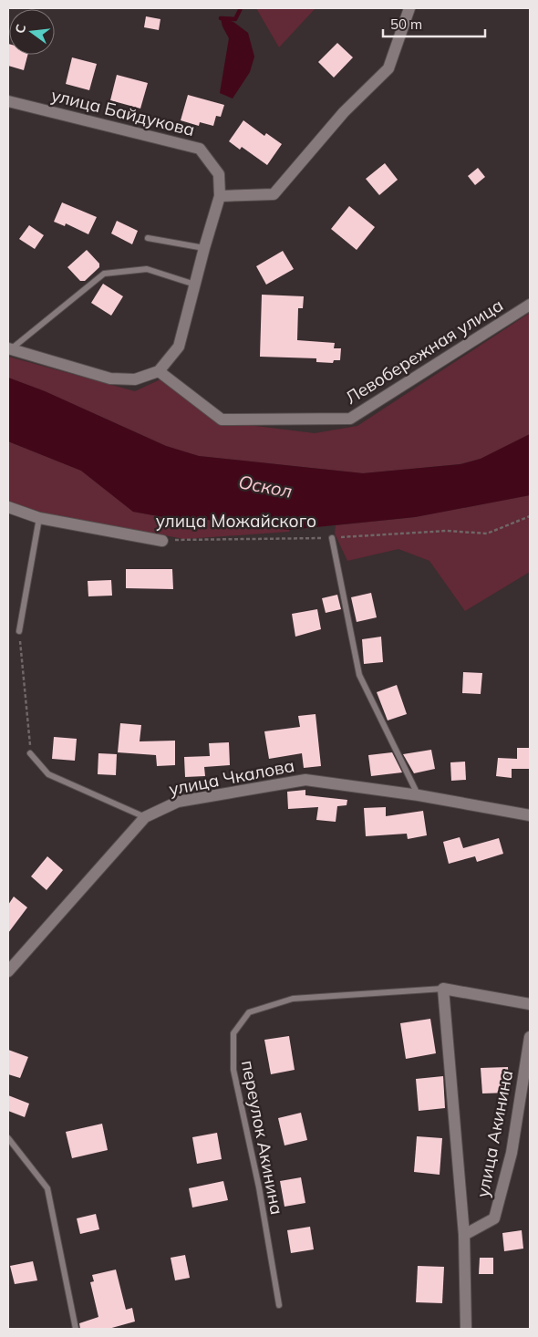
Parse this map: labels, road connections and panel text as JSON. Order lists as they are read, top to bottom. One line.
{"streets":{"street":["улица Байдукова","Левобережная улица","улица Можайского","улица Чкалова","улица Акинина"],"lane":["переулок Акинина"]},"crossings":[["улица Можайского","улица Чкалова"]],"water":["Оскол"],"scale_bar":"50 m","north":"left"}
